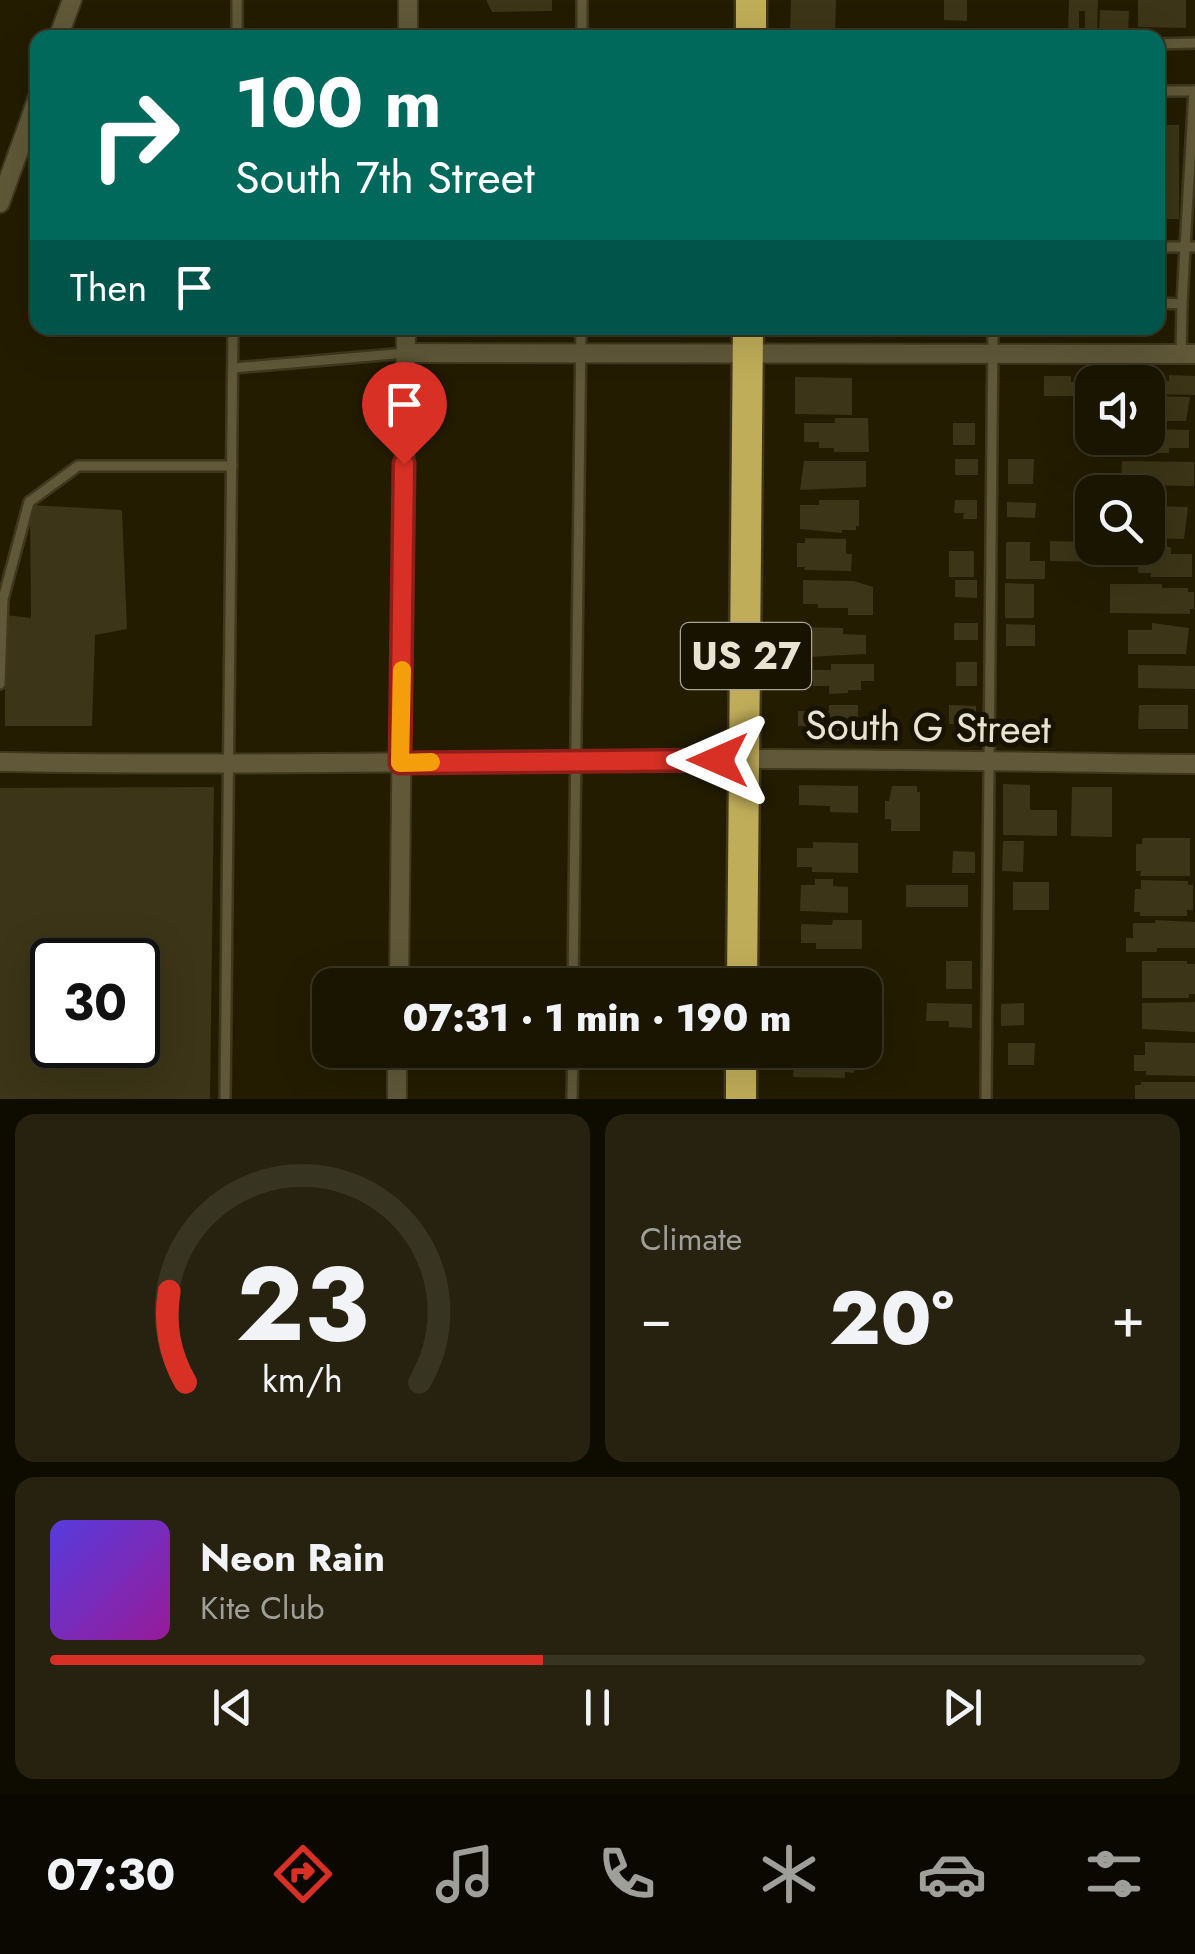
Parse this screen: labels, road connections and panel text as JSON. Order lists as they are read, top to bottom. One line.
{"streets":{"highway":["US 27"],"street":["South G Street"]},"crossings":[["US 27","South G Street"]],"page":{"turn":["100 m","South 7th Street"],"then":"Then","limit":"30","trip":"07:31 · 1 min · 190 m","tile":"Climate","heat":["−","20°","+"],"song":["Neon Rain","Kite Club"],"tabs":"07:30","gauge":["23","km/h"]}}
